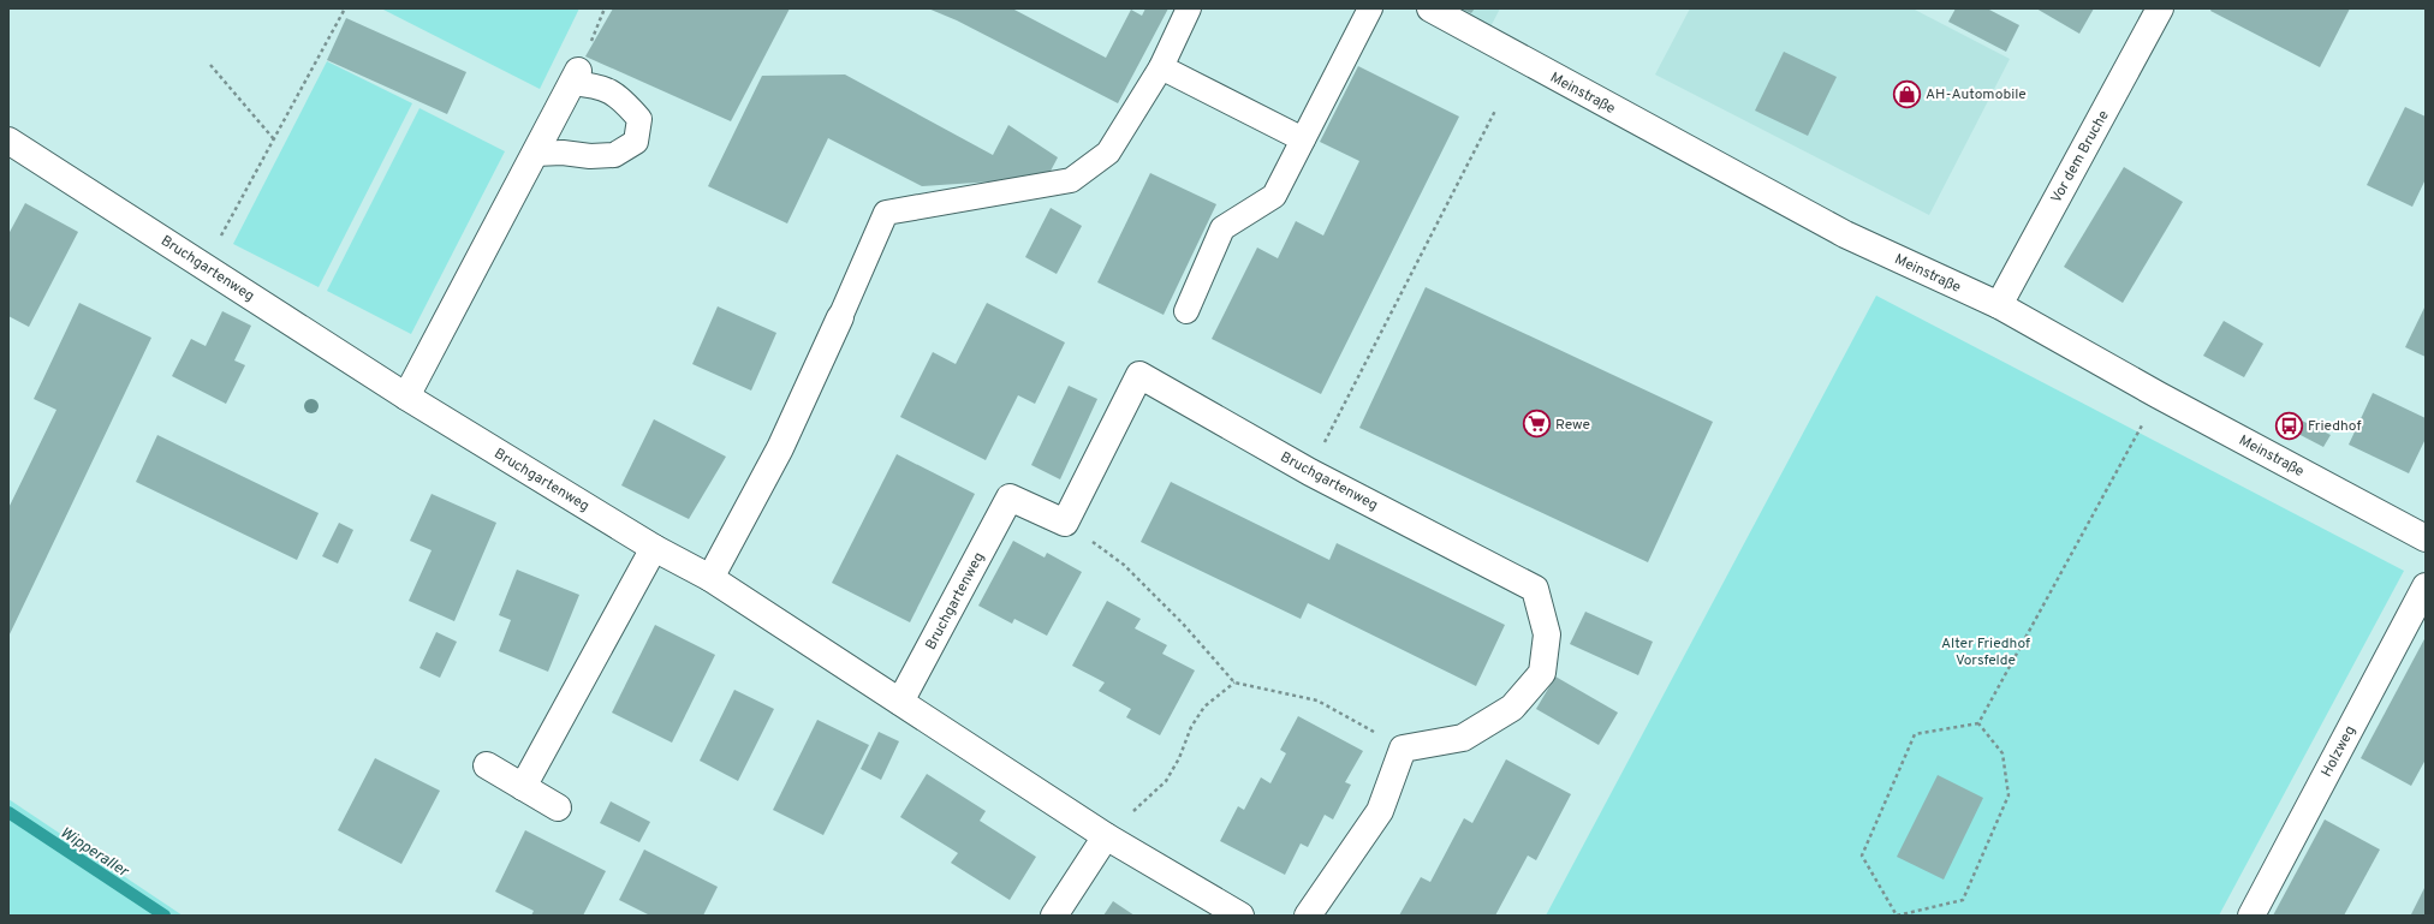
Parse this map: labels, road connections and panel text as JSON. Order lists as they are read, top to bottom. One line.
{"streets":{"street":["Meinstraße","Vor dem Bruche","Bruchgartenweg","Holzweg"]},"crossings":[["Meinstraße","Vor dem Bruche"]],"water":["Wipperaller"],"parks":["Alter Friedhof Vorsfelde"],"places":{"shop":["AH-Automobile"],"supermarket":["Rewe"],"bus stop":["Friedhof"]}}
